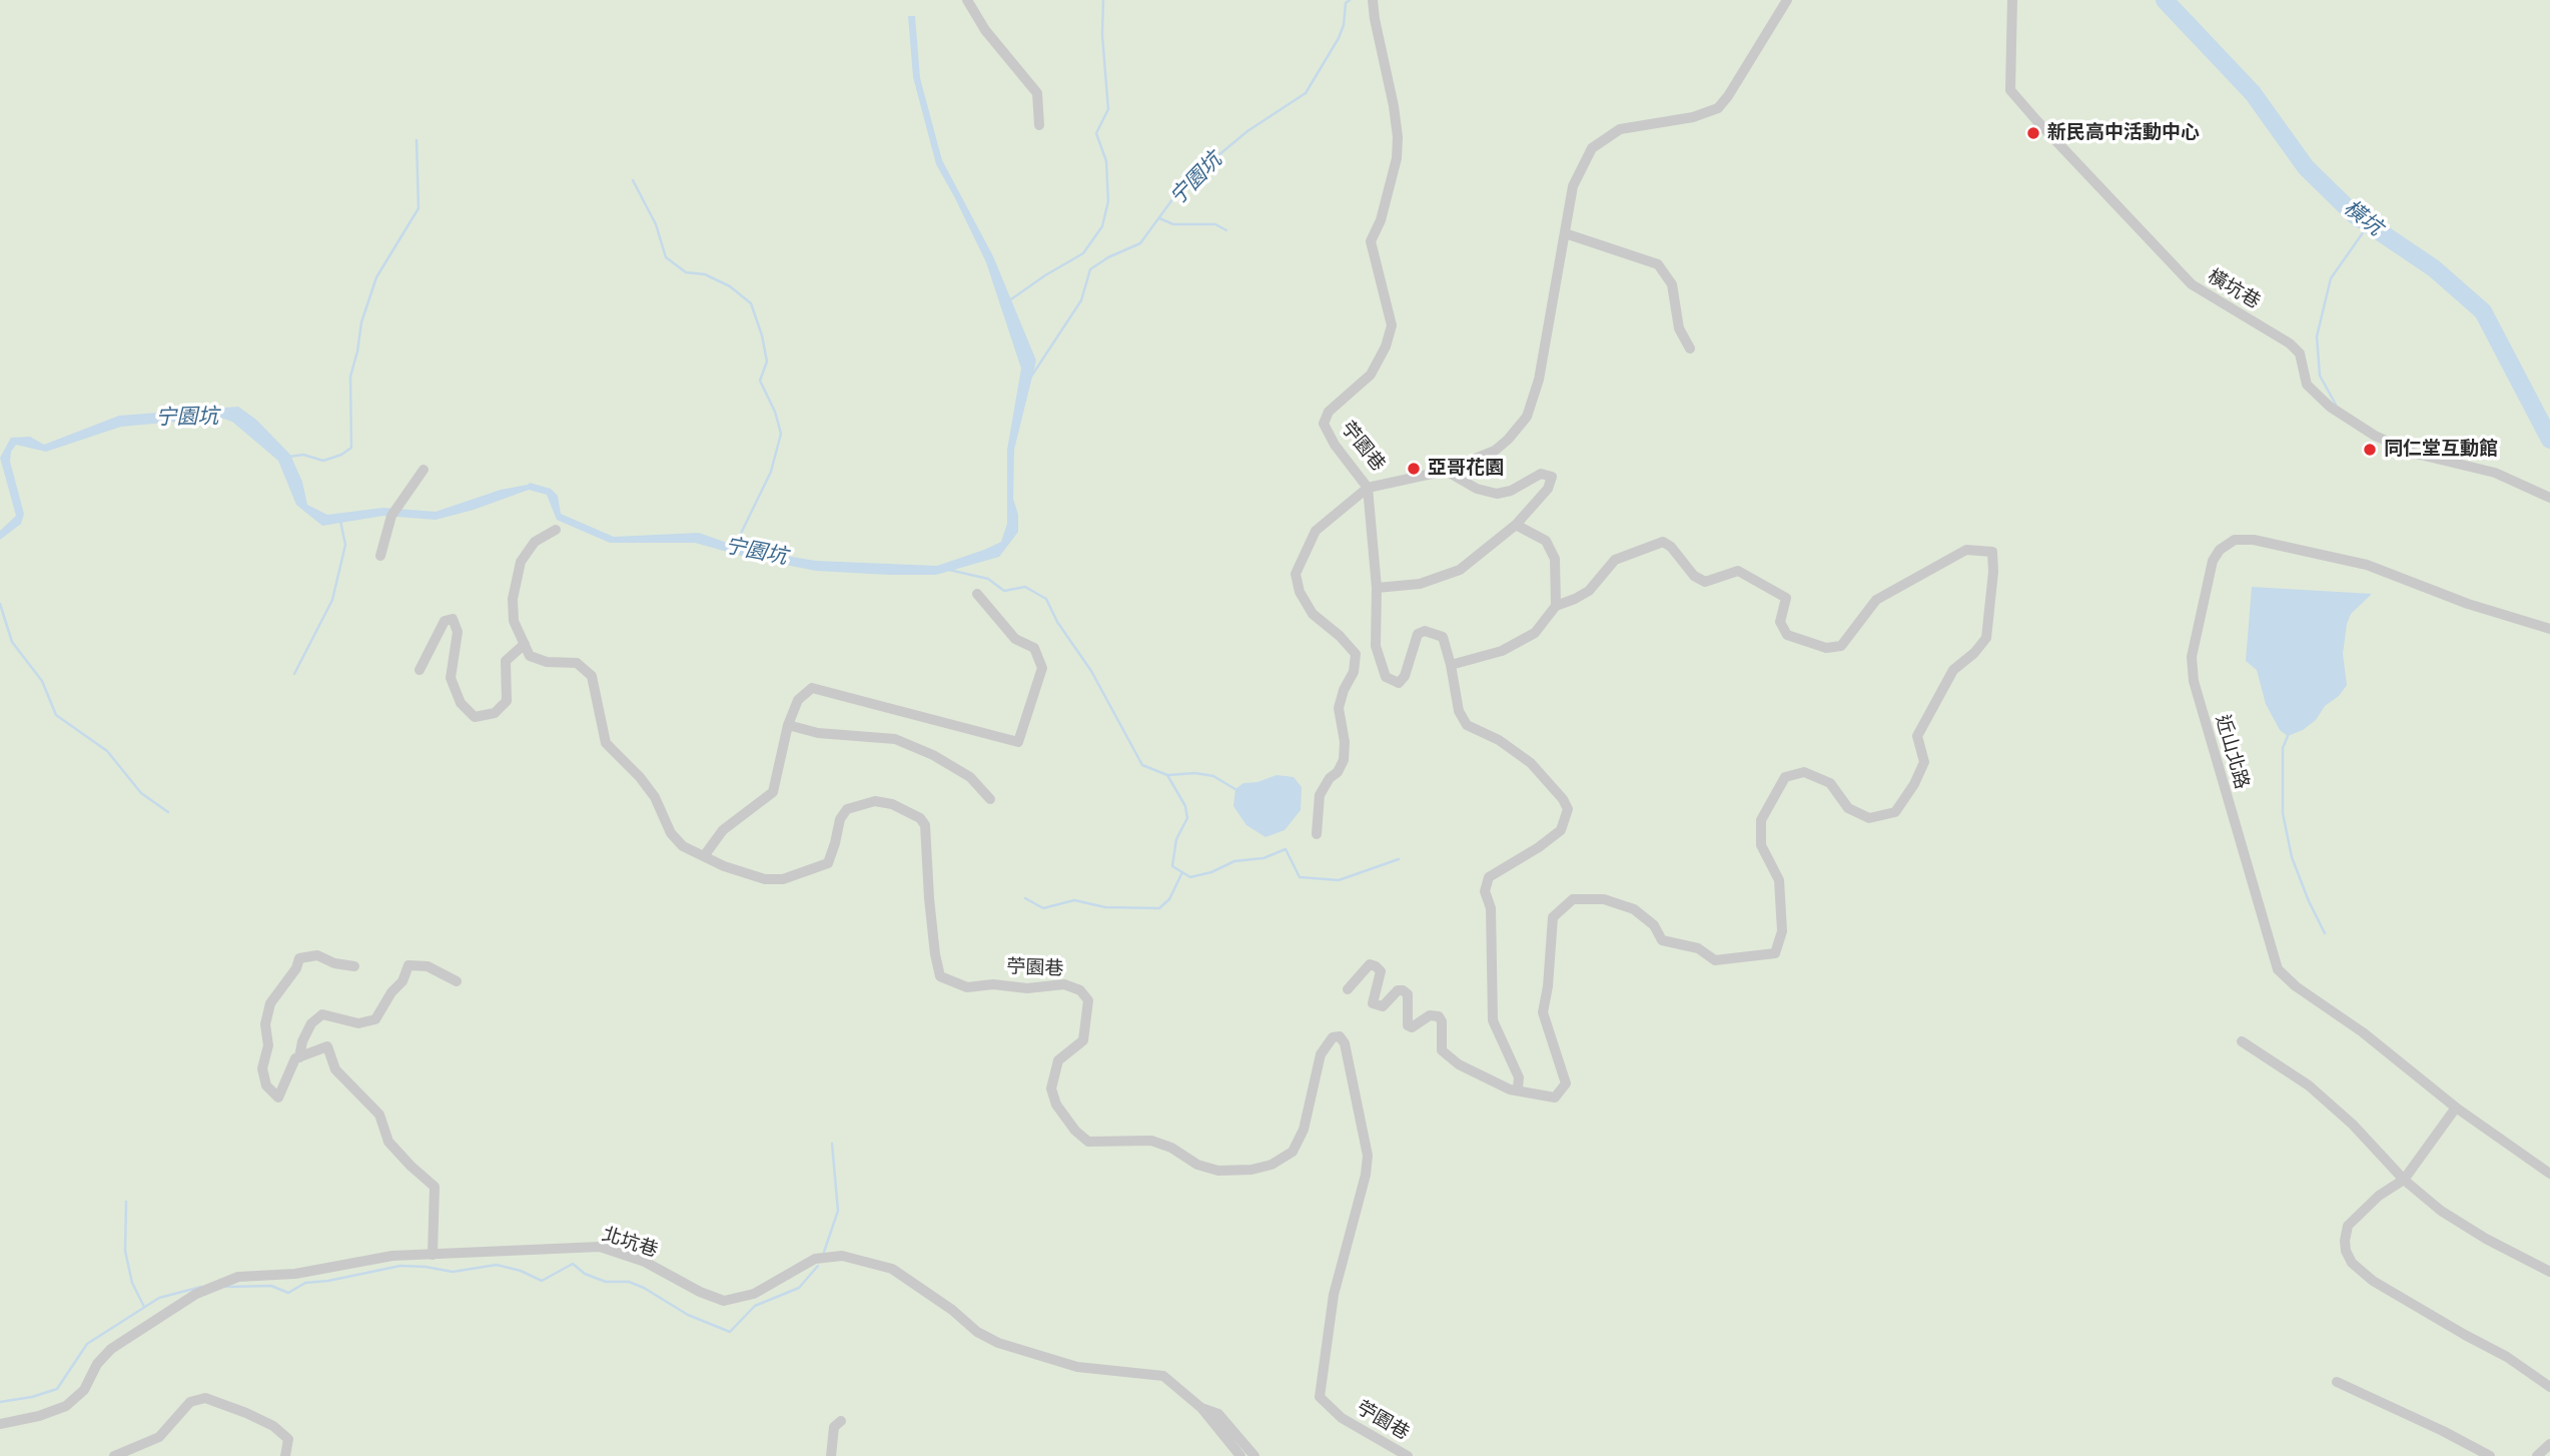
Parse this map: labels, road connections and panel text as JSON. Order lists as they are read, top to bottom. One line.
{"streets":{"street":["橫坑巷","苧園巷","近山北路","北坑巷"]},"water":["宁園坑","橫坑"],"places":["新民高中活動中心","同仁堂互動館","亞哥花園"]}
